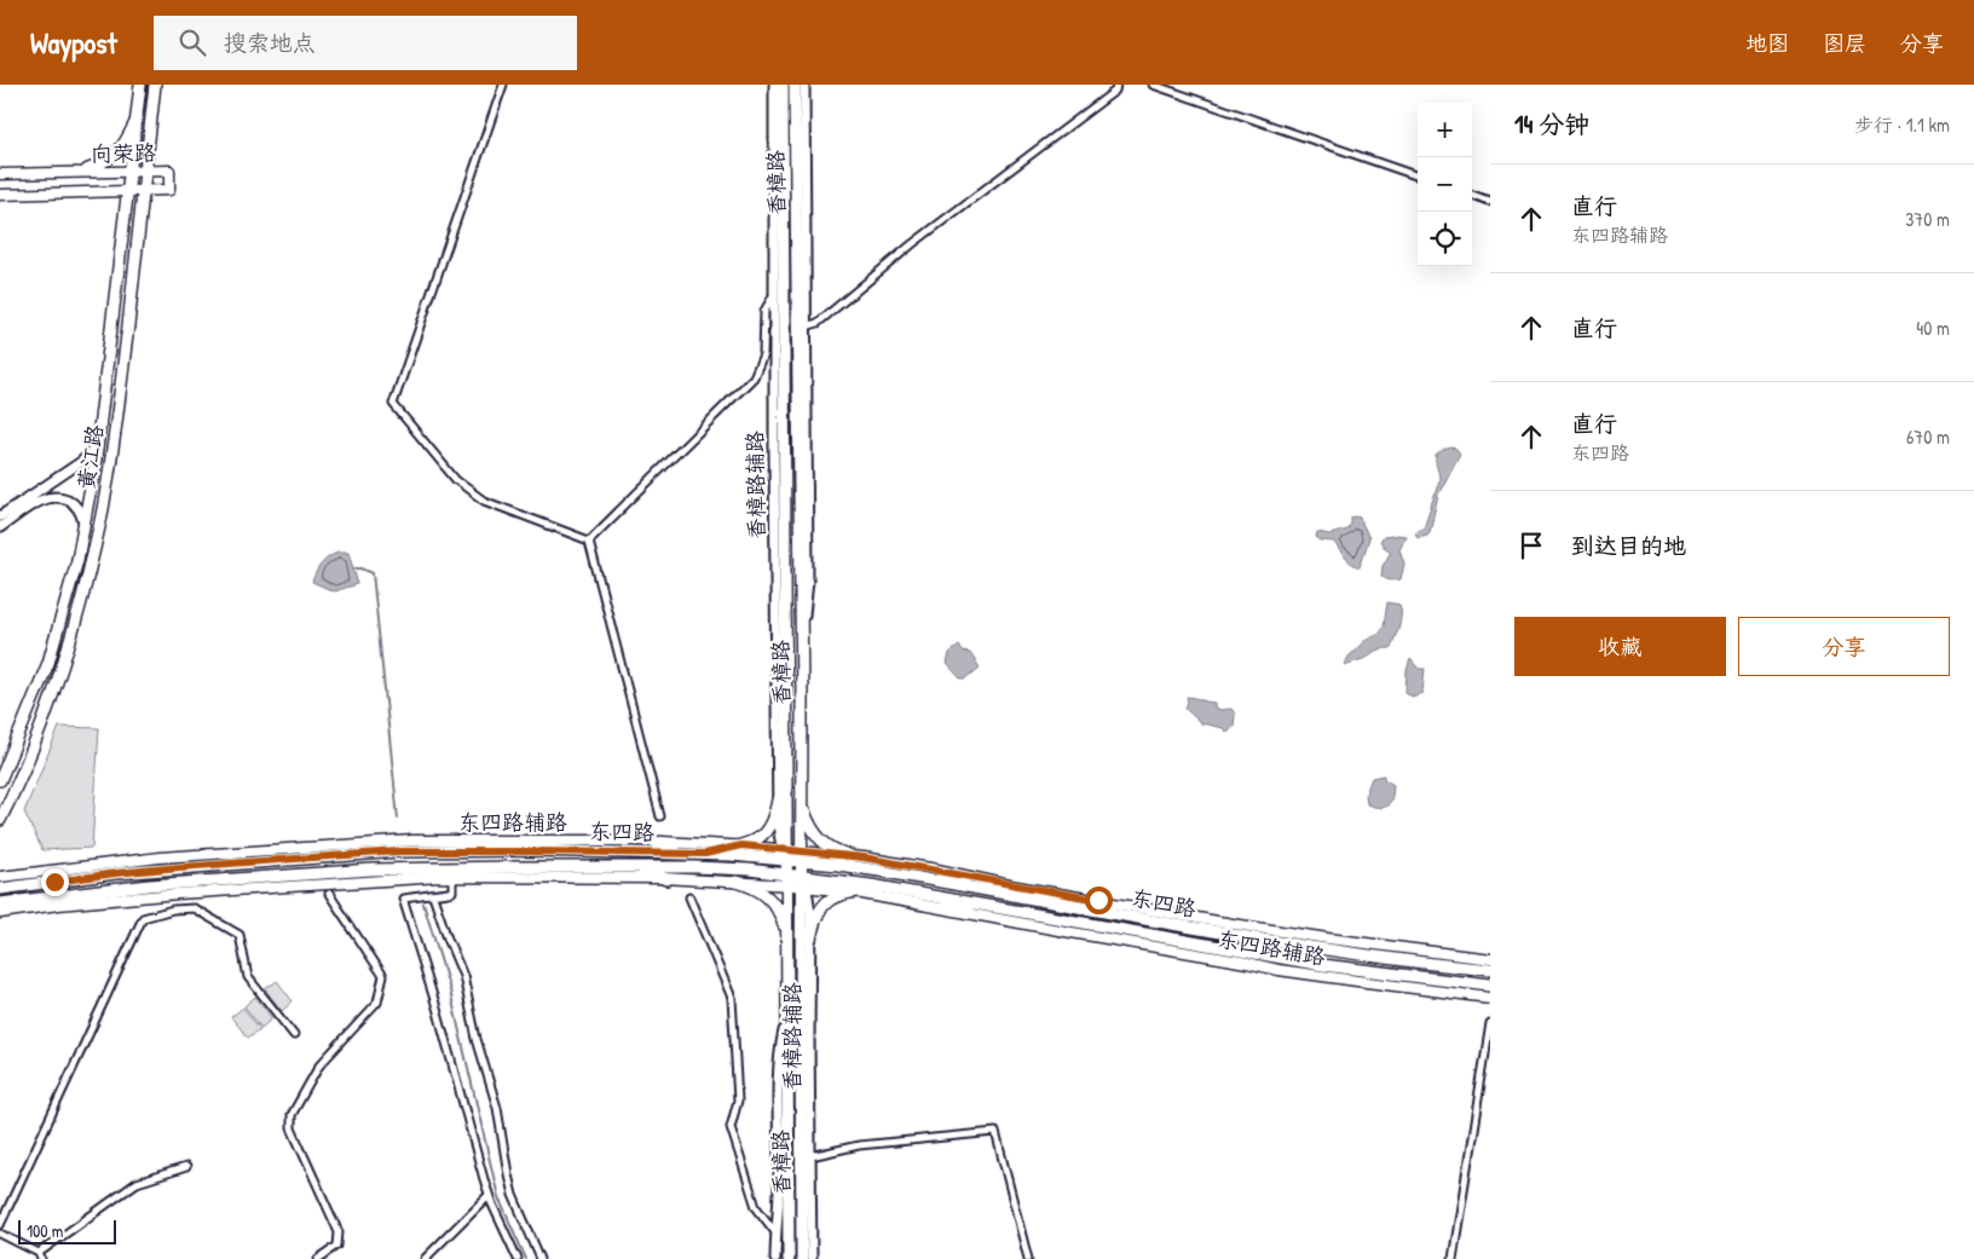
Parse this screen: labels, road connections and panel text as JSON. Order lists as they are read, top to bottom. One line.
{"streets":{"main road":["向荣路","香樟路","黄江路","东四路辅路","东四路"],"street":["香樟路辅路"]},"crossings":[["向荣路","黄江路"],["香樟路","香樟路辅路"],["香樟路","东四路辅路"],["香樟路","东四路"],["香樟路辅路","东四路辅路"],["香樟路辅路","东四路"],["东四路辅路","东四路"]],"scale_bar":"100 m","page":{"header":"Waypost","search":"搜索地点","nav":["地图","图层","分享"],"heading":["14 分钟","步行 · 1.1 km"],"map_buttons":["+","−"],"list":[["直行","东四路辅路","370 m"],["直行","40 m"],["直行","东四路","670 m"],"到达目的地"],"buttons":["收藏","分享"],"scale":"100 m"}}
